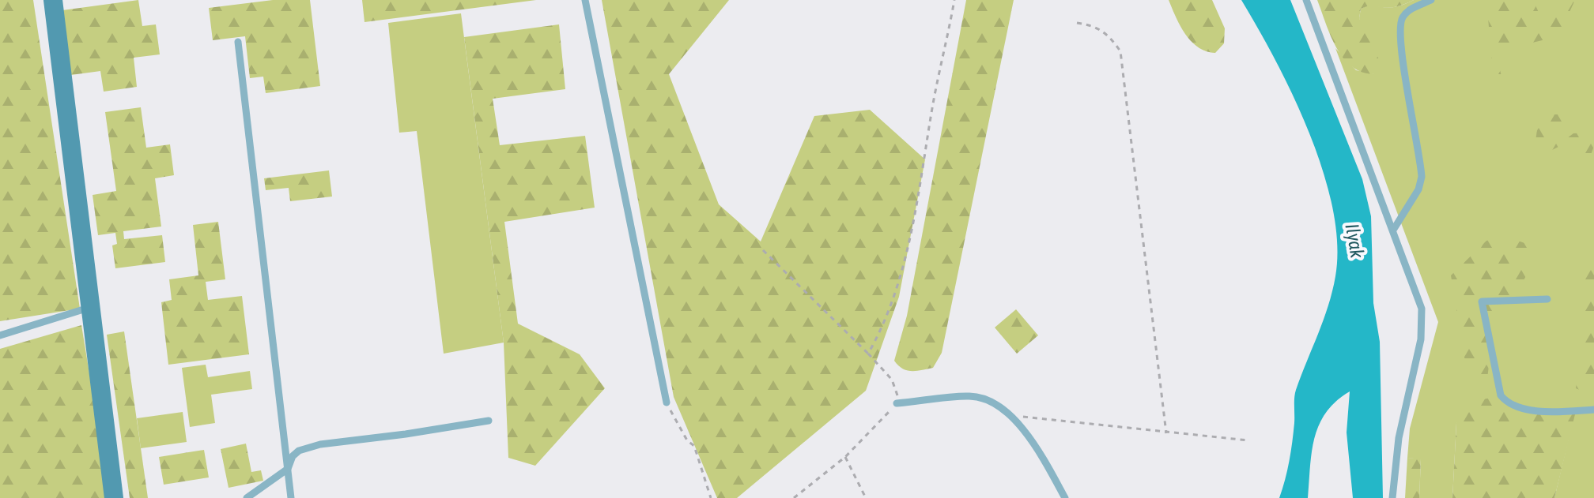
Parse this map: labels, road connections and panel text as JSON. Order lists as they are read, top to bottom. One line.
{"water":["Ilyak"]}
